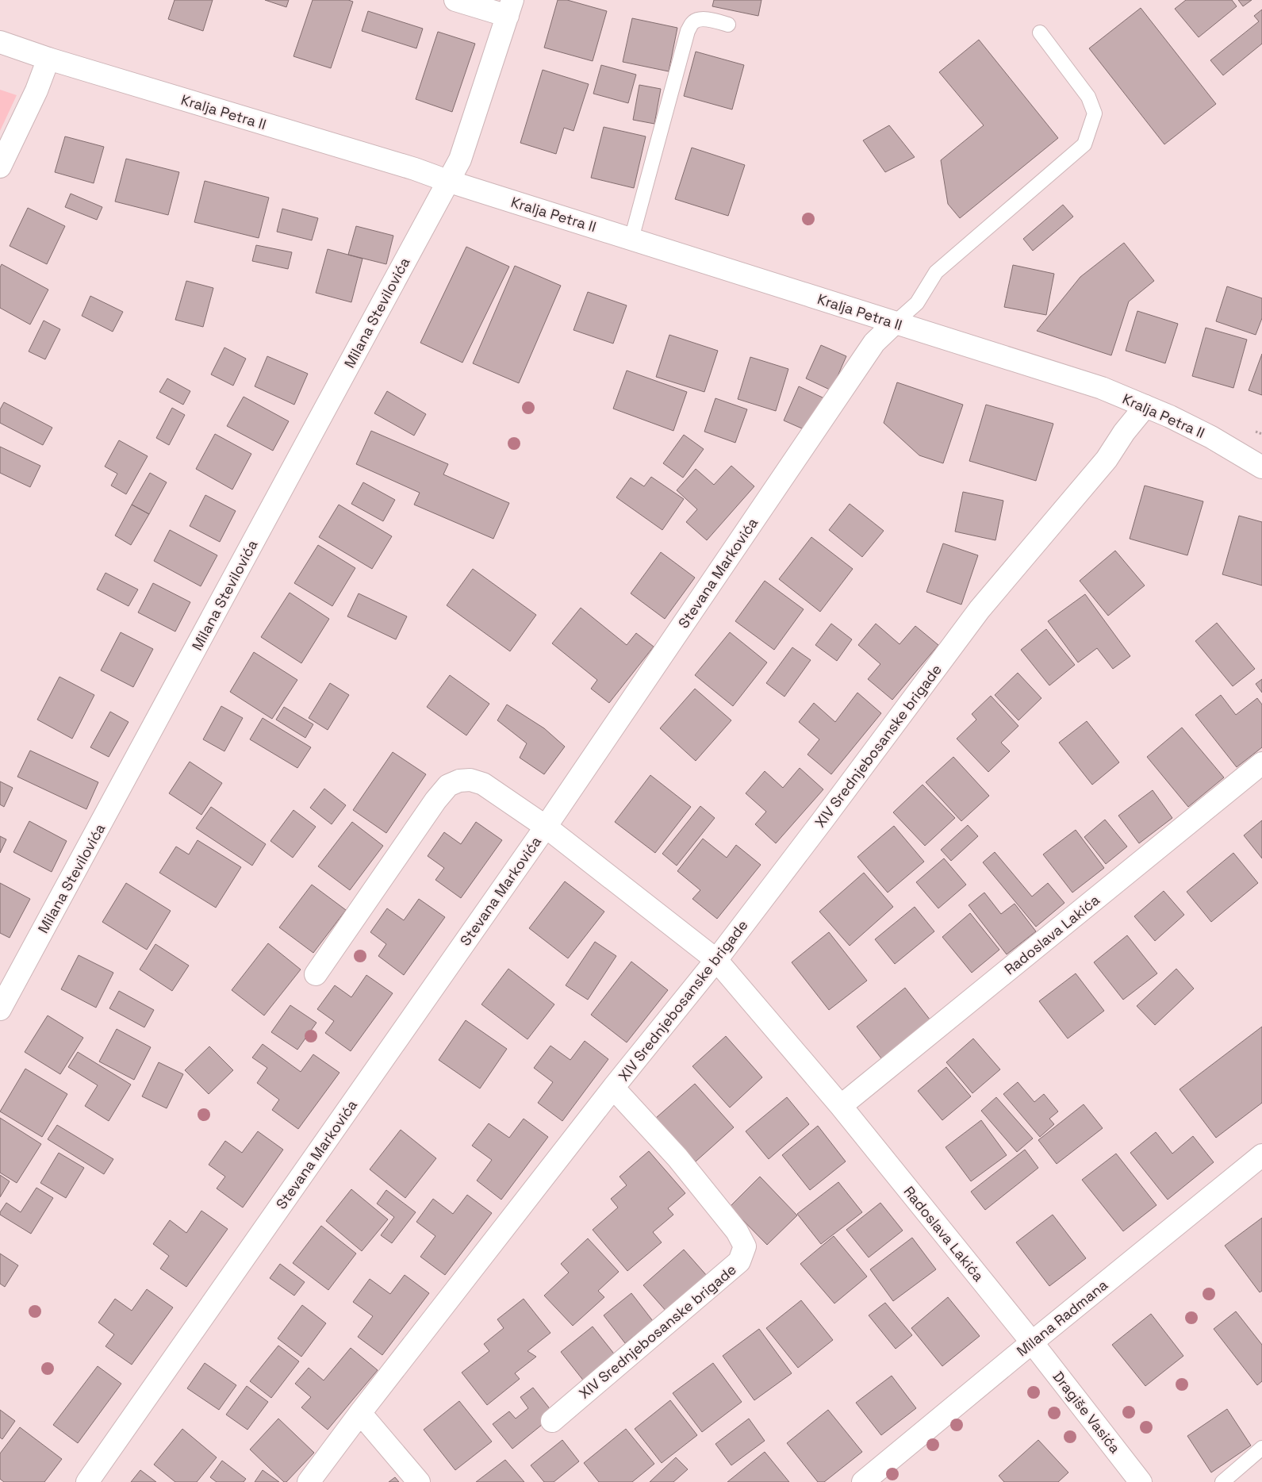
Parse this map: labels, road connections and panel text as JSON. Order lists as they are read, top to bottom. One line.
{"streets":{"street":["Kralja Petra II","Milana Stevilovića","Stevana Markovića","XIV Srednjebosanske brigade","Radoslava Lakića","Milana Radmana","Dragiše Vasića"]},"crossings":[["Kralja Petra II","Milana Stevilovića"],["Kralja Petra II","Stevana Markovića"],["Kralja Petra II","XIV Srednjebosanske brigade"],["Stevana Markovića","XIV Srednjebosanske brigade"],["Stevana Markovića","Radoslava Lakića"],["XIV Srednjebosanske brigade","Radoslava Lakića"],["Radoslava Lakića","Milana Radmana"],["Radoslava Lakića","Dragiše Vasića"],["Milana Radmana","Dragiše Vasića"]]}
